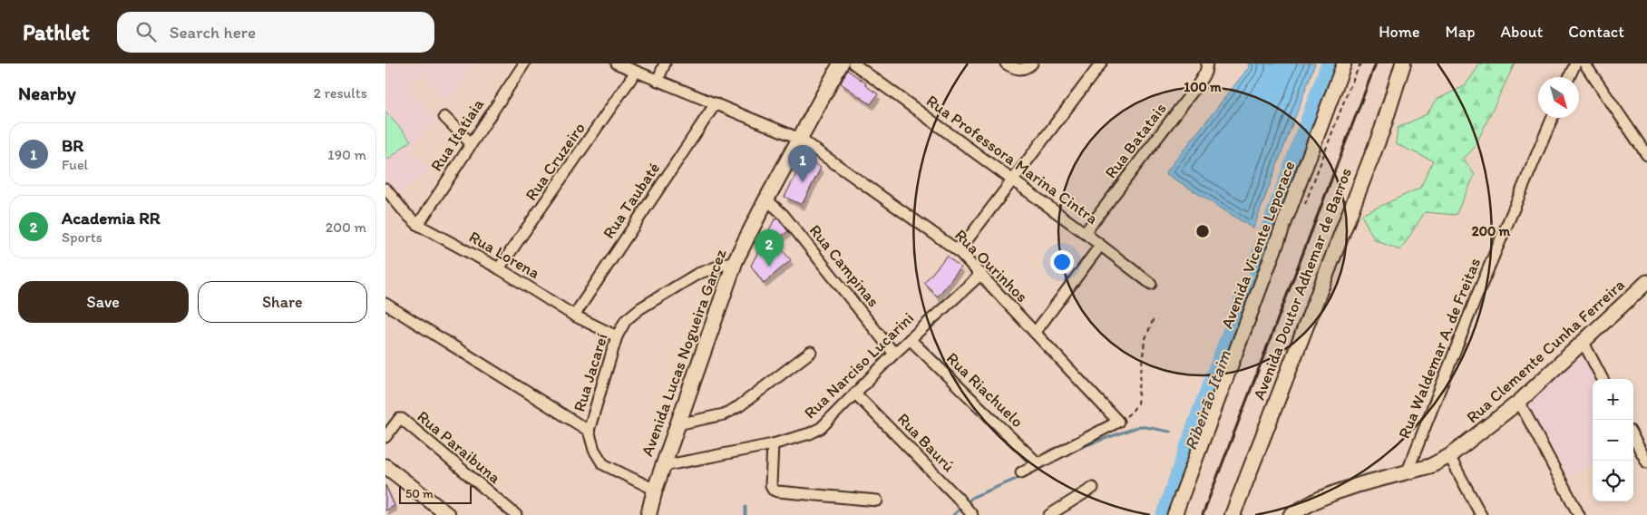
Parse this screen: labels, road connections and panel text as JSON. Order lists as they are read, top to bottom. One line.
{"streets":{"main road":["Avenida Doutor Adhemar de Barros","Avenida Lucas Nogueira Garcez"],"street":["Rua Itatiaia","Rua Batatais","Rua Professora Marina Cintra","Rua Cruzeiro","Rua Taubaté","Avenida Vicente Leporace","Rua Lorena","Rua Campinas","Rua Ourinhos","Rua Waldemar A. de Freitas","Rua Clemente Cunha Ferreira","Rua Narciso Lucarini","Rua Jacareí","Rua Riachuelo","Rua Baurú","Rua Paraibuna"]},"crossings":[["Rua Itatiaia","Rua Lorena"],["Rua Batatais","Rua Professora Marina Cintra"],["Rua Cruzeiro","Rua Lorena"],["Rua Cruzeiro","Rua Ourinhos"],["Rua Taubaté","Rua Lorena"],["Rua Taubaté","Rua Ourinhos"],["Rua Lorena","Rua Jacareí"],["Rua Campinas","Avenida Lucas Nogueira Garcez"],["Rua Campinas","Rua Narciso Lucarini"],["Rua Ourinhos","Avenida Lucas Nogueira Garcez"],["Rua Ourinhos","Rua Narciso Lucarini"],["Rua Waldemar A. de Freitas","Rua Clemente Cunha Ferreira"],["Avenida Lucas Nogueira Garcez","Rua Narciso Lucarini"],["Avenida Lucas Nogueira Garcez","Rua Jacareí"],["Rua Narciso Lucarini","Rua Riachuelo"],["Rua Narciso Lucarini","Rua Baurú"]],"water":["Ribeirão Itaim"],"scale_bar":"50 m","north":"bottom right","page":{"header":"Pathlet","search":"Search here","nav":["Home","Map","About","Contact"],"heading":["Nearby","2 results"],"list":[{"mark":"1","name":"BR","note":"Fuel","value":"190 m"},{"mark":"2","name":"Academia RR","note":"Sports","value":"200 m"}],"pins":["1","2"],"buttons":["Save","Share"],"map_buttons":["+","−"],"scale":"50 m"},"rings":["100 m","200 m"]}
